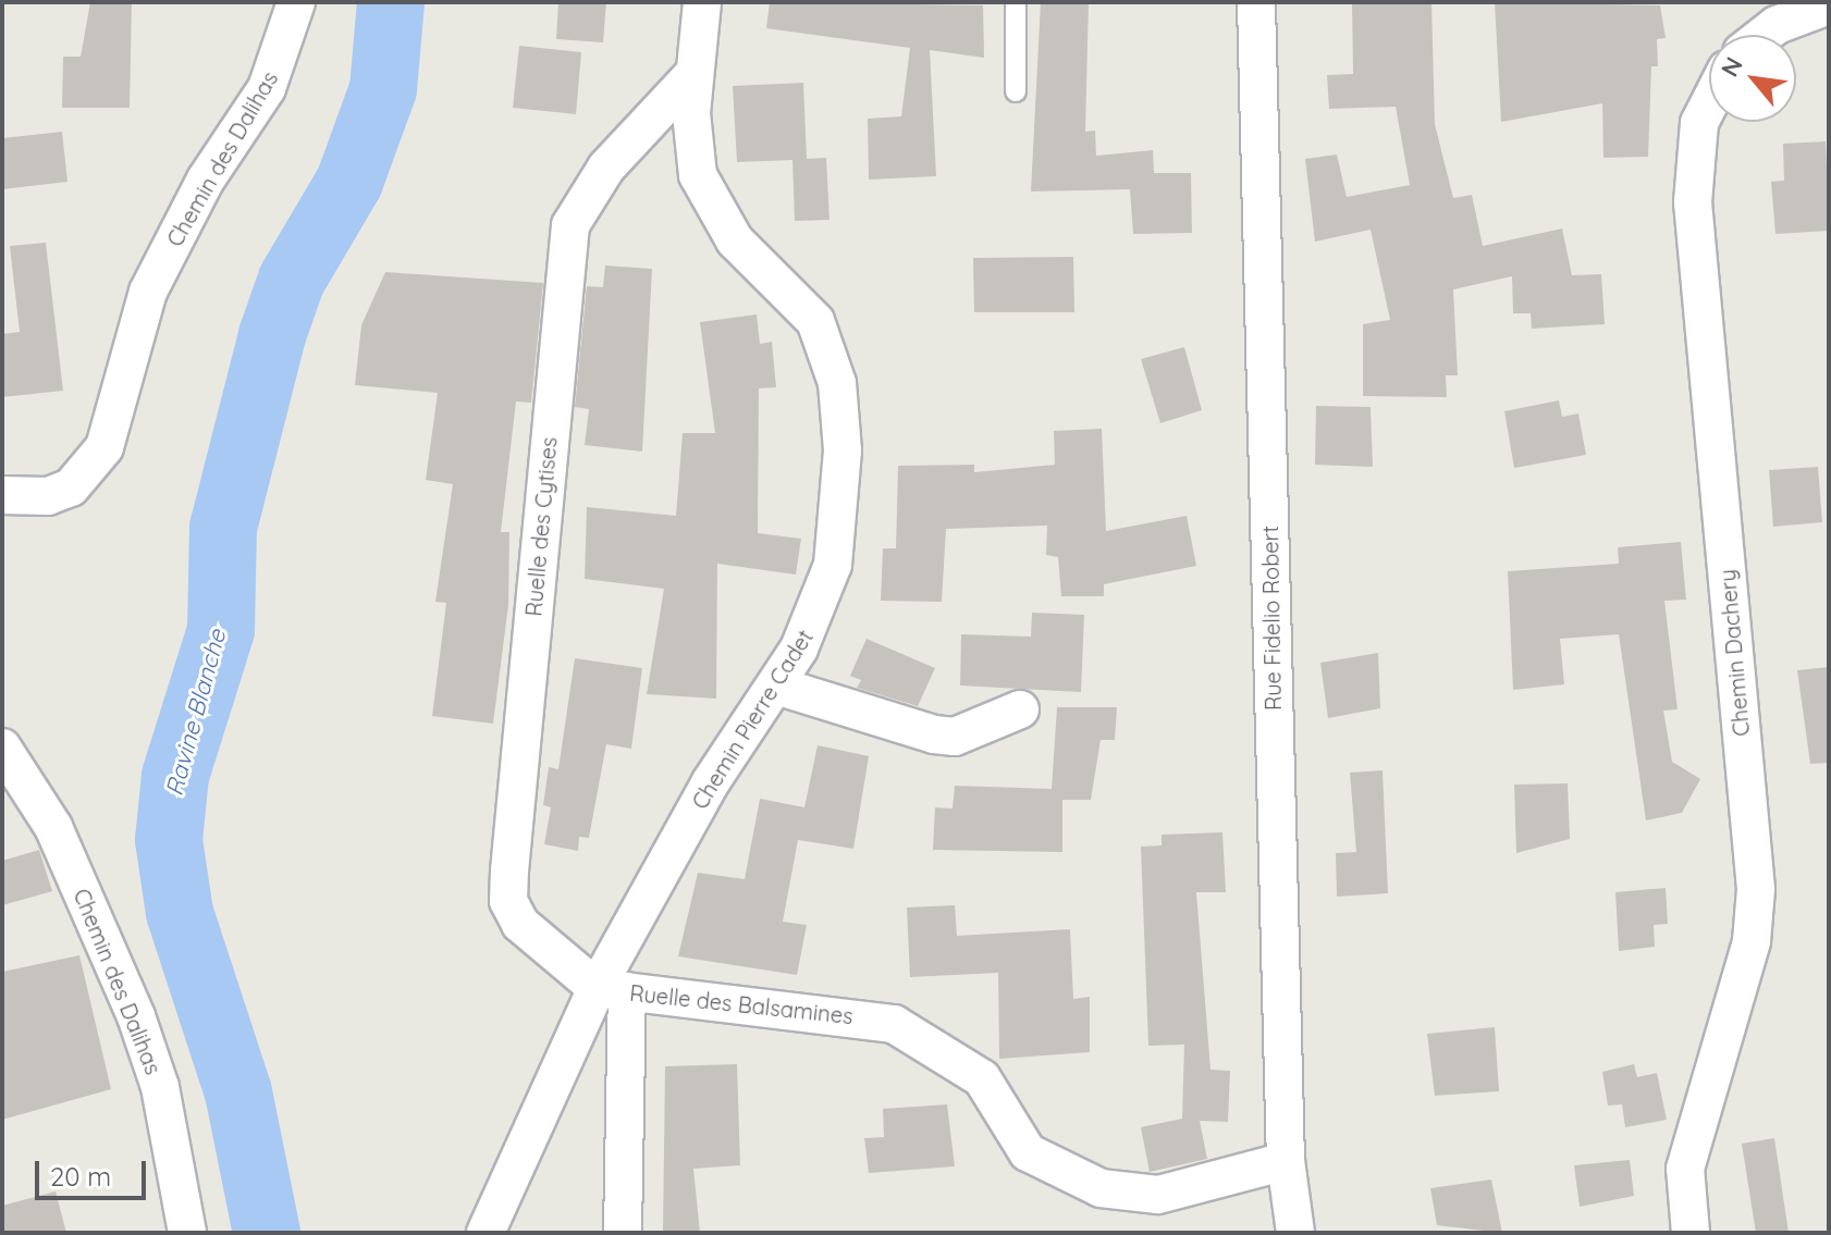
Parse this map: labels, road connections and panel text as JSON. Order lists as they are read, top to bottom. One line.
{"streets":{"street":["Chemin des Dalihas","Ruelle des Cytises","Rue Fidelio Robert","Chemin Dachery","Chemin Pierre Cadet","Ruelle des Balsamines"]},"crossings":[["Ruelle des Cytises","Chemin Pierre Cadet"],["Ruelle des Cytises","Ruelle des Balsamines"],["Rue Fidelio Robert","Ruelle des Balsamines"],["Chemin Pierre Cadet","Ruelle des Balsamines"]],"water":["Ravine Blanche"],"scale_bar":"20 m","north":"top left"}
